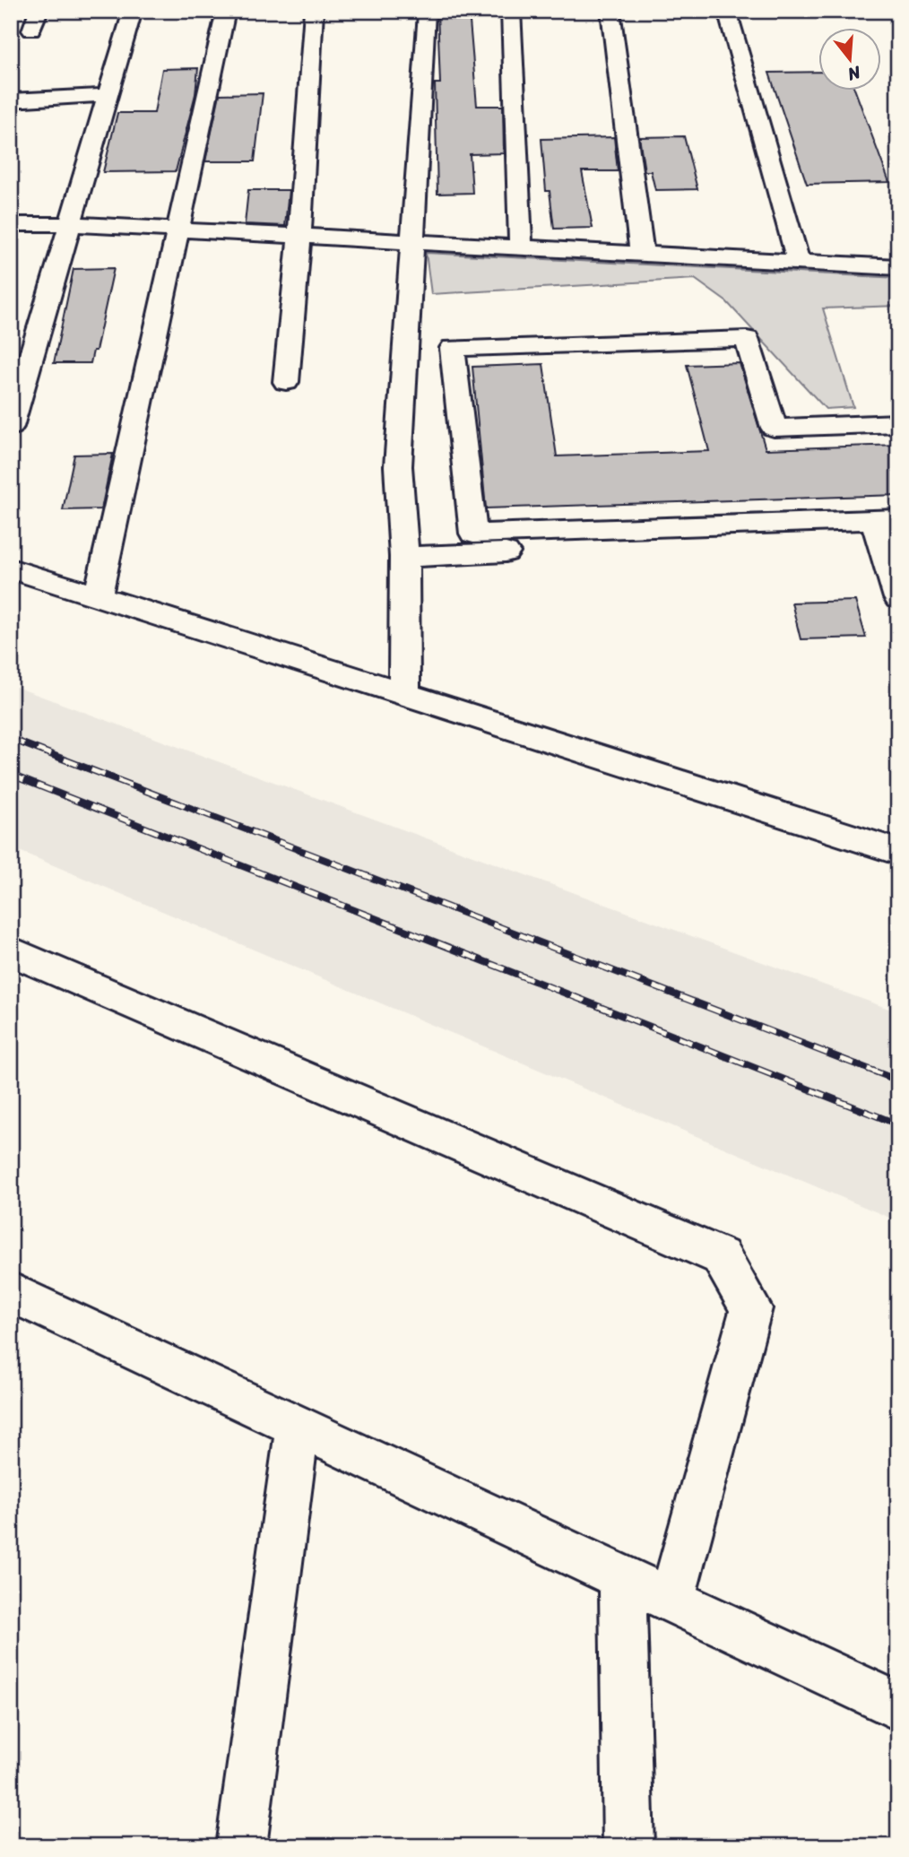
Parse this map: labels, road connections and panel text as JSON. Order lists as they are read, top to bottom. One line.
{"north":"bottom"}
